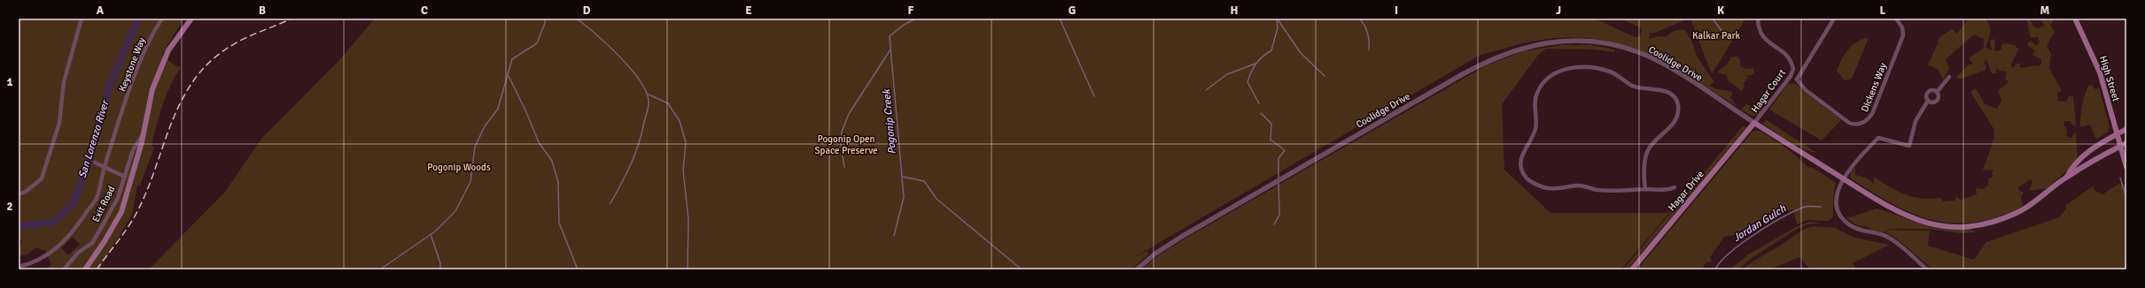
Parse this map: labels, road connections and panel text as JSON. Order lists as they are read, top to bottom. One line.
{"streets":{"main road":["Coolidge Drive","High Street","Hagar Drive"],"street":["Keystone Way","Dickens Way","Hagar Court","Exit Road"]},"crossings":[["Coolidge Drive","High Street"],["Coolidge Drive","Hagar Court"],["Coolidge Drive","Hagar Drive"],["Hagar Court","Hagar Drive"]],"water":["Pogonip Creek","San Lorenzo River","Jordan Gulch"],"parks":["Kalkar Park","Pogonip Open Space Preserve","Pogonip Woods"],"grid":{"columns":["A","B","C","D","E","F","G","H","I","J","K","L","M"],"rows":["1","2"]}}
